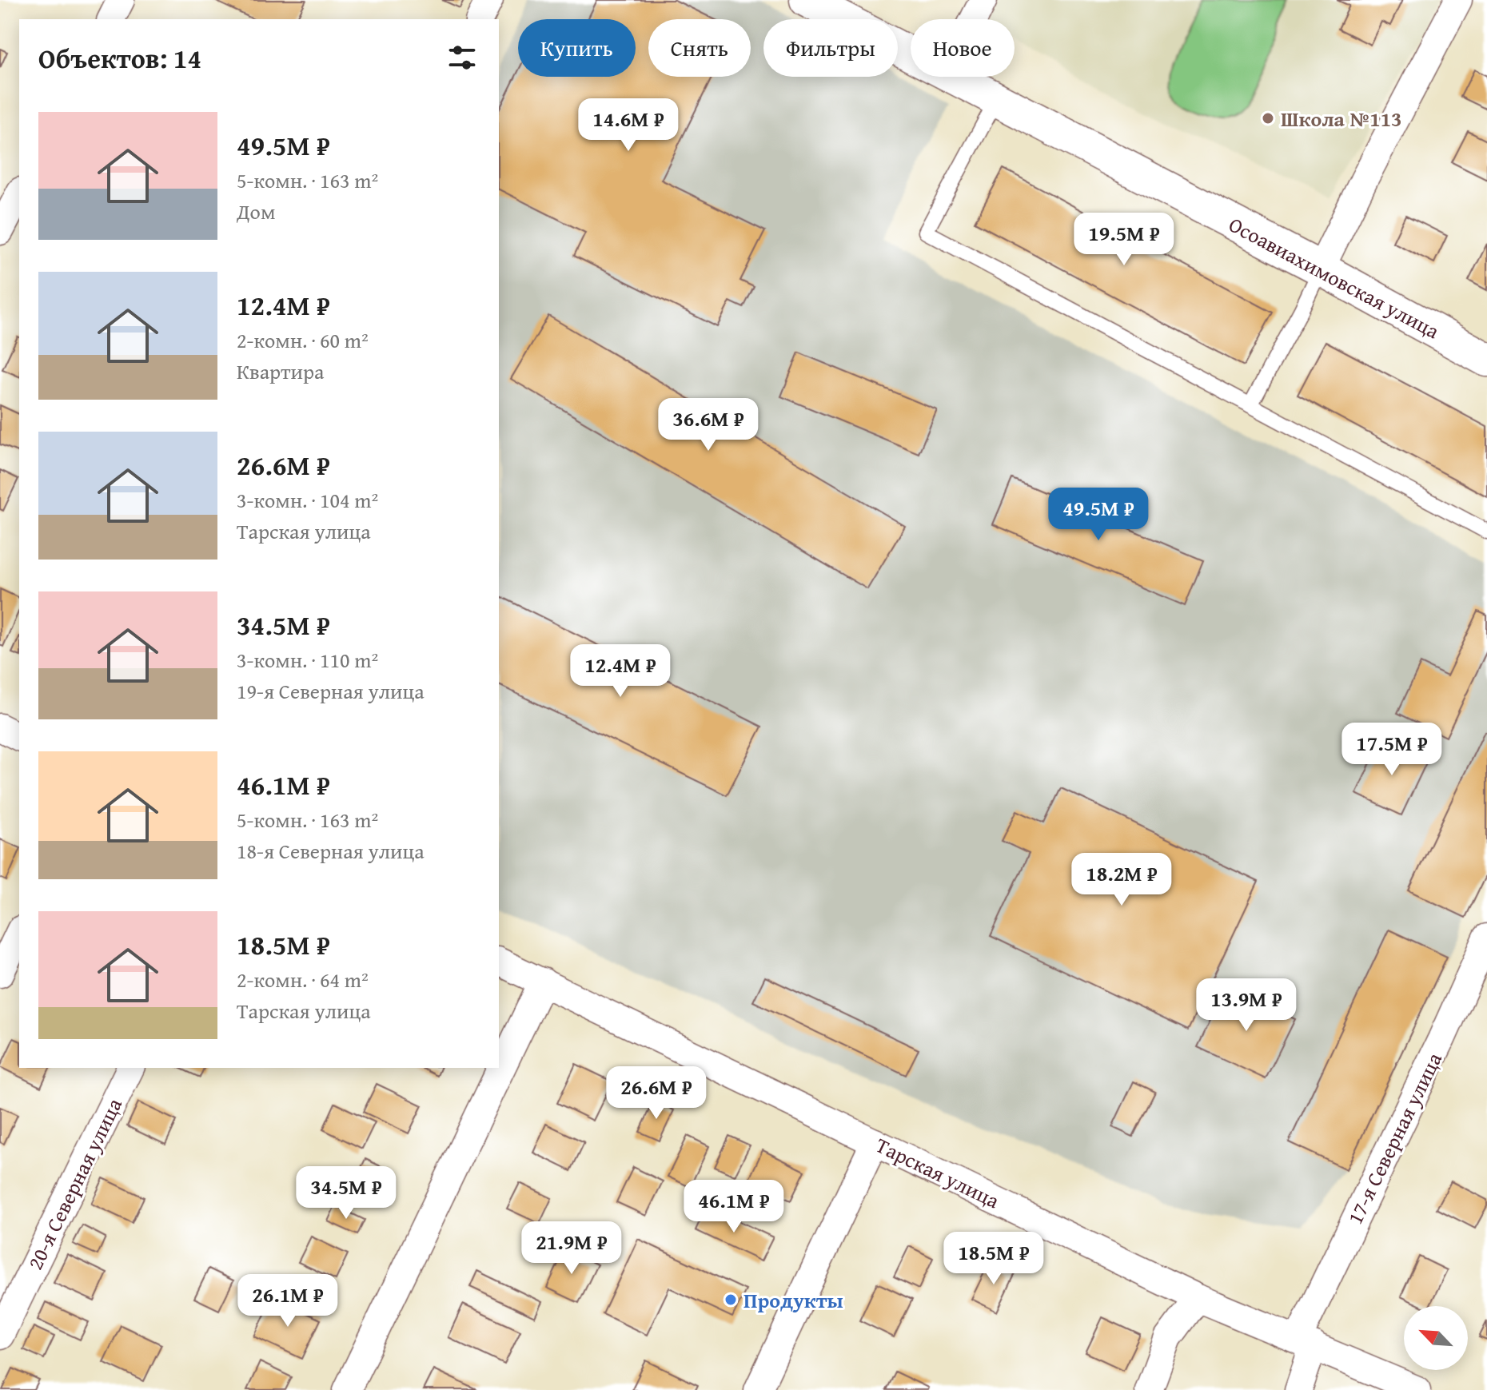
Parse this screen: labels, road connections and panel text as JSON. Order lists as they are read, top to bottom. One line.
{"streets":{"street":["Осоавиахимовская улица","17-я Северная улица","Тарская улица","20-я Северная улица"]},"crossings":[["17-я Северная улица","Тарская улица"]],"places":["Школа №113","Продукты"],"north":"top left","page":{"chip":["Купить","Снять","Фильтры","Новое"],"heading":"Объектов: 14","list":[{"name":"49.5M ₽","note":"5-комн. · 163 m² · Дом"},{"name":"12.4M ₽","note":"2-комн. · 60 m² · Квартира"},{"name":"26.6M ₽","note":"3-комн. · 104 m² · Тарская улица"},{"name":"34.5M ₽","note":"3-комн. · 110 m² · 19-я Северная улица"},{"name":"46.1M ₽","note":"5-комн. · 163 m² · 18-я Северная улица"},{"name":"18.5M ₽","note":"2-комн. · 64 m² · Тарская улица"}],"price":["14.6M ₽","19.5M ₽","36.6M ₽","49.5M ₽","12.4M ₽","17.5M ₽","18.2M ₽","13.9M ₽","26.6M ₽","34.5M ₽","46.1M ₽","21.9M ₽","18.5M ₽","26.1M ₽"]}}
